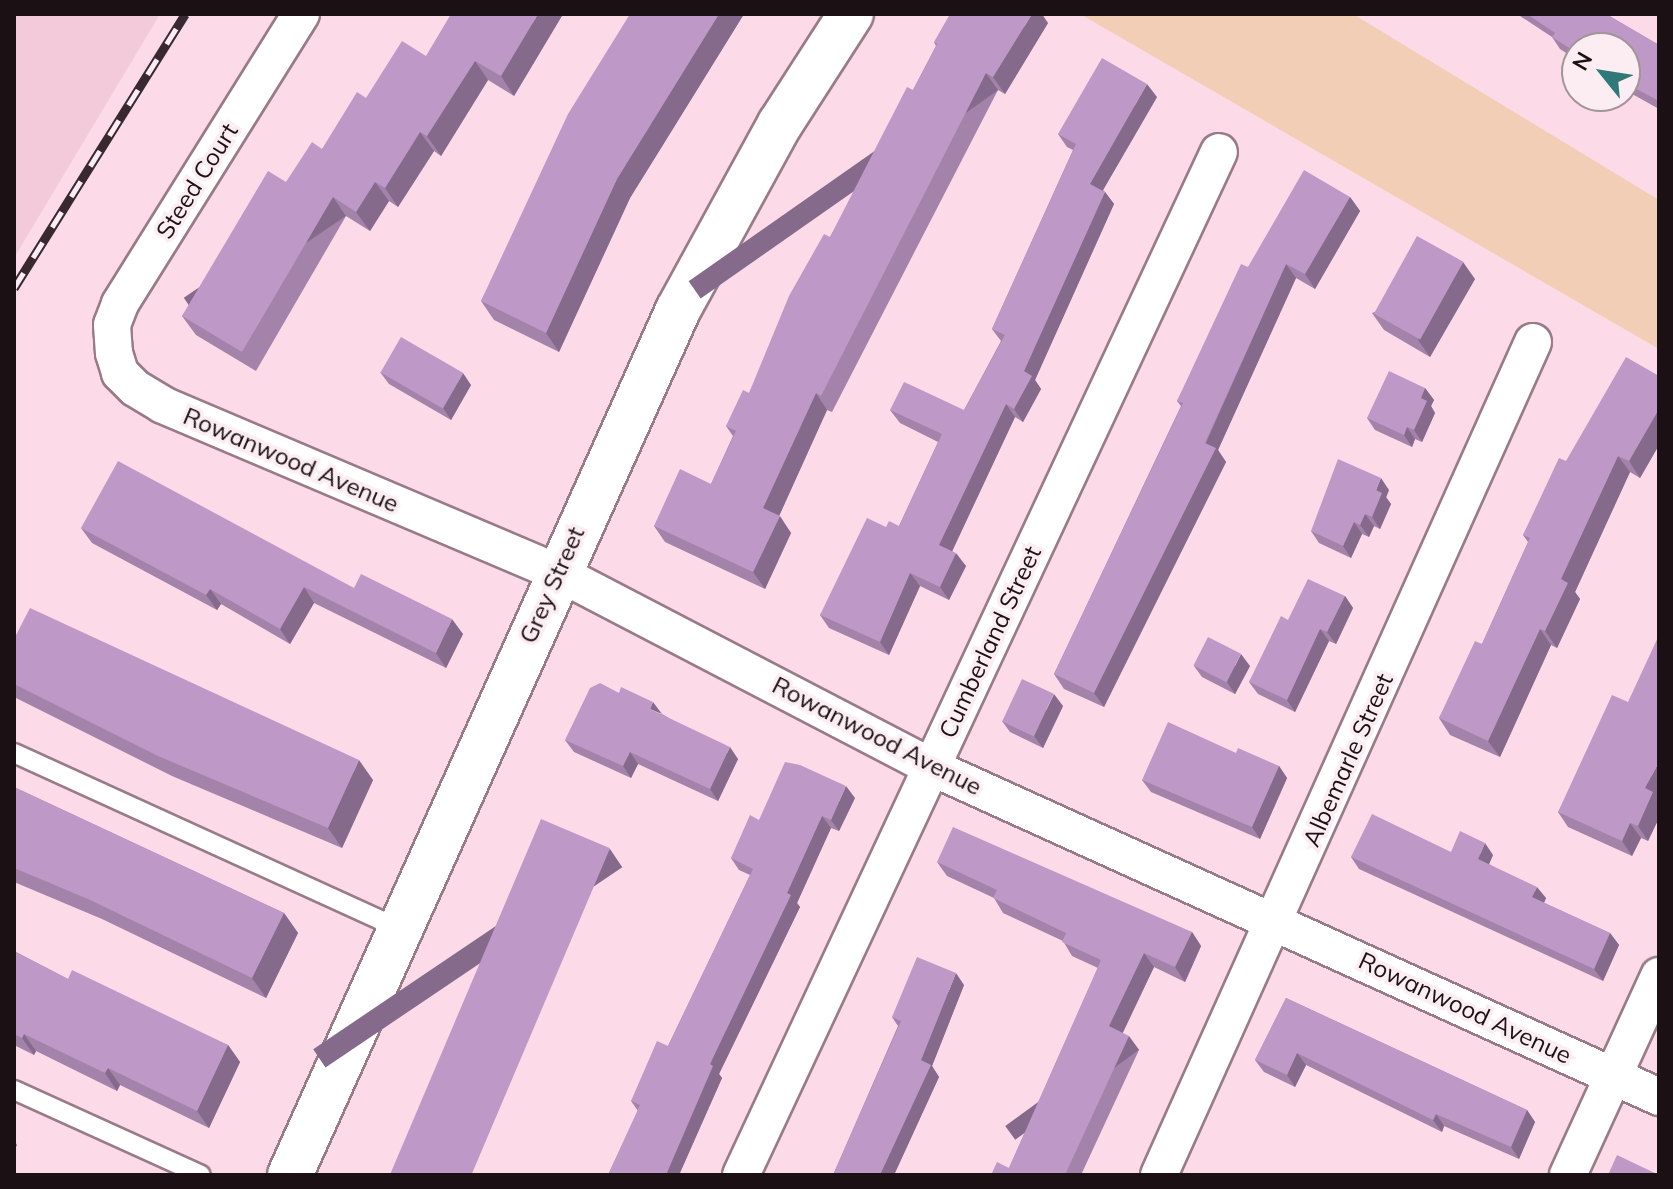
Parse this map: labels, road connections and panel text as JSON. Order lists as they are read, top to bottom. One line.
{"streets":{"street":["Steed Court","Rowanwood Avenue","Grey Street","Cumberland Street","Albemarle Street"]},"crossings":[["Steed Court","Rowanwood Avenue"],["Rowanwood Avenue","Grey Street"],["Rowanwood Avenue","Cumberland Street"],["Rowanwood Avenue","Albemarle Street"]],"north":"top left"}
